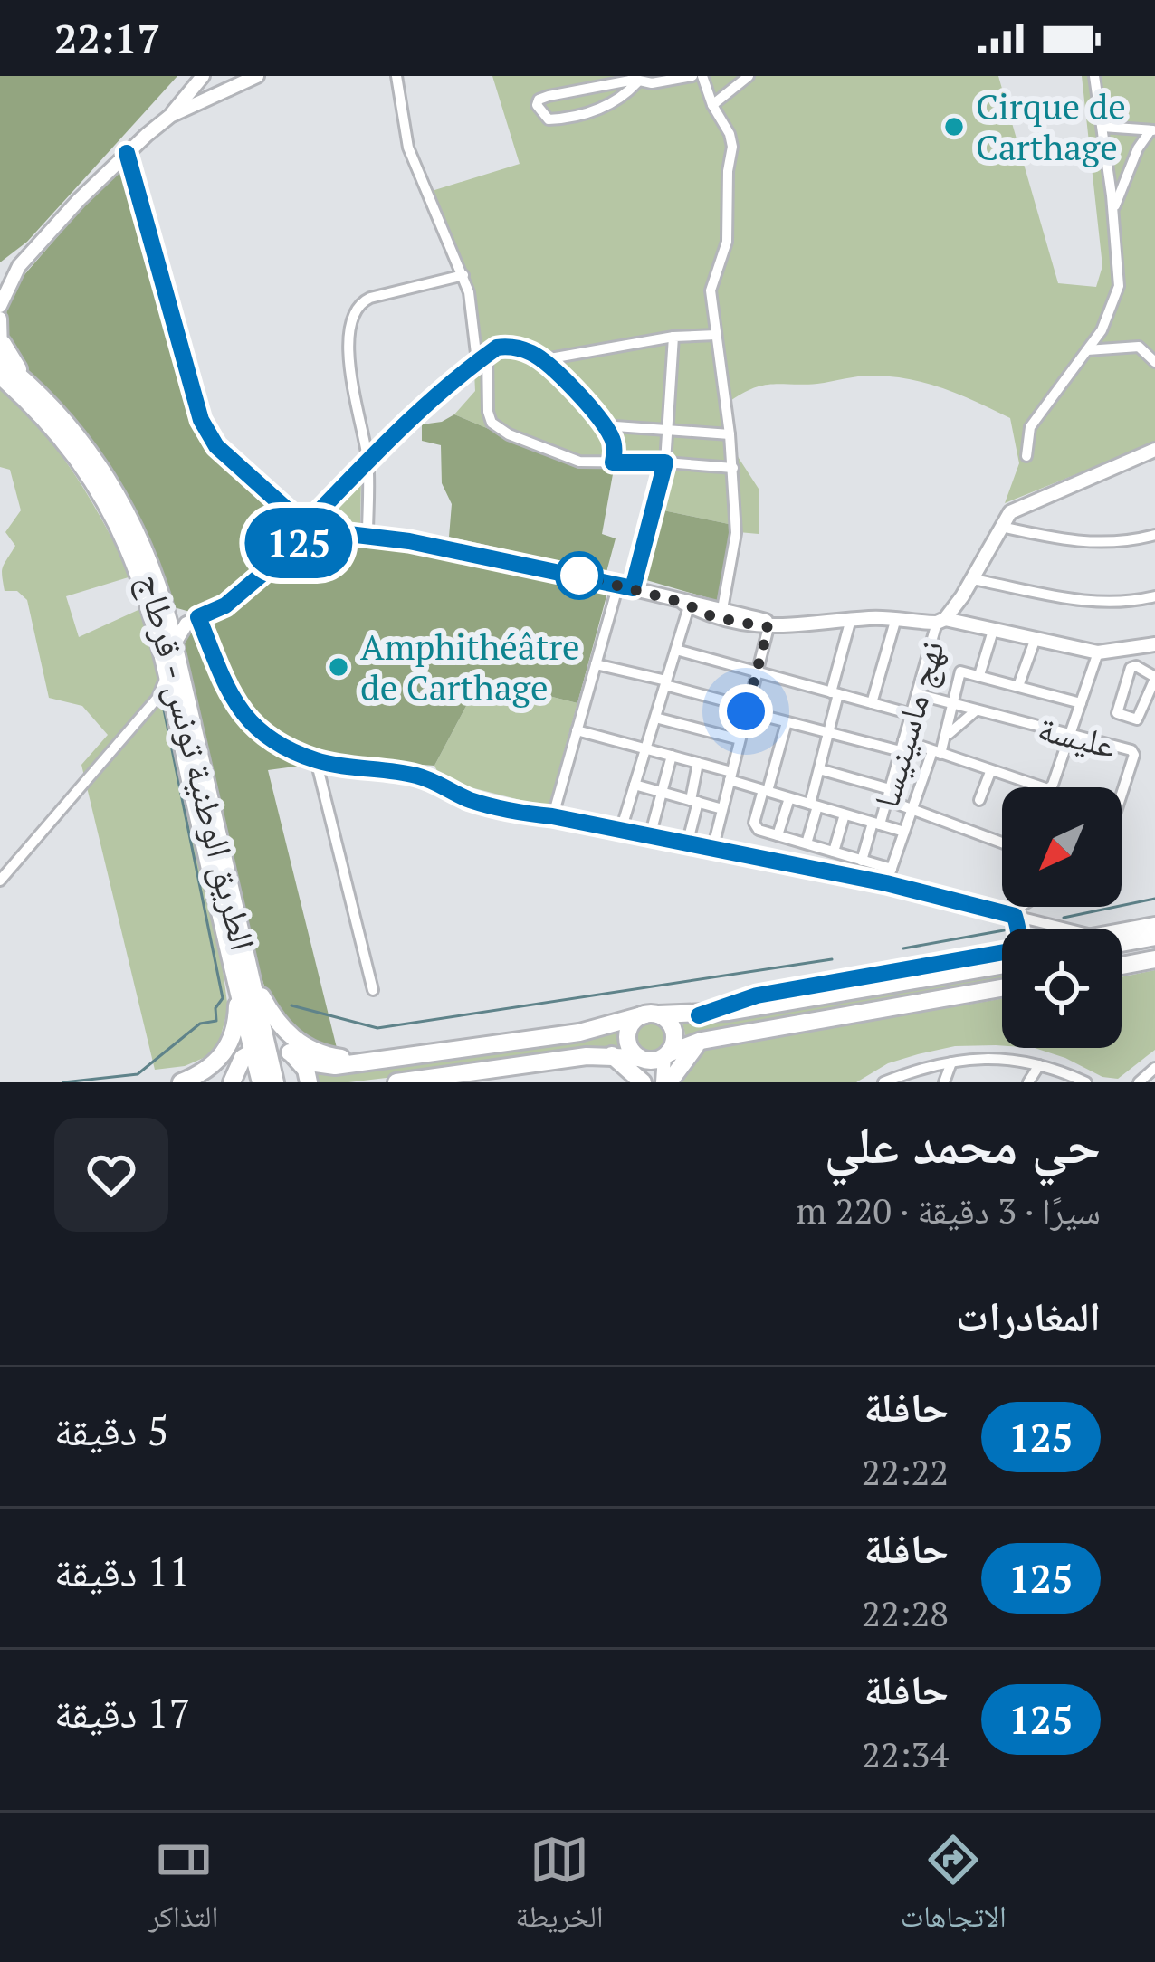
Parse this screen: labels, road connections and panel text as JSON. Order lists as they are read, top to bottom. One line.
{"streets":{"highway":["الطريق الوطنية تونس - قرطاج"],"street":["نهج ماسينيسا","عليسة"]},"crossings":[["نهج ماسينيسا","عليسة"]],"places":["Cirque de Carthage","Amphithéâtre de Carthage"],"lines":["bus line 125"],"north":"bottom left","page":{"status":"22:17","on_map":"125","heading":[["حي محمد علي","سيرًا · 3 دقيقة · 220 m"],"المغادرات"],"list":[{"mark":"125","name":"حافلة","note":"22:22","value":"5 دقيقة"},{"mark":"125","name":"حافلة","note":"22:28","value":"11 دقيقة"},{"mark":"125","name":"حافلة","note":"22:34","value":"17 دقيقة"}],"tabs":["الاتجاهات","الخريطة","التذاكر"]}}
